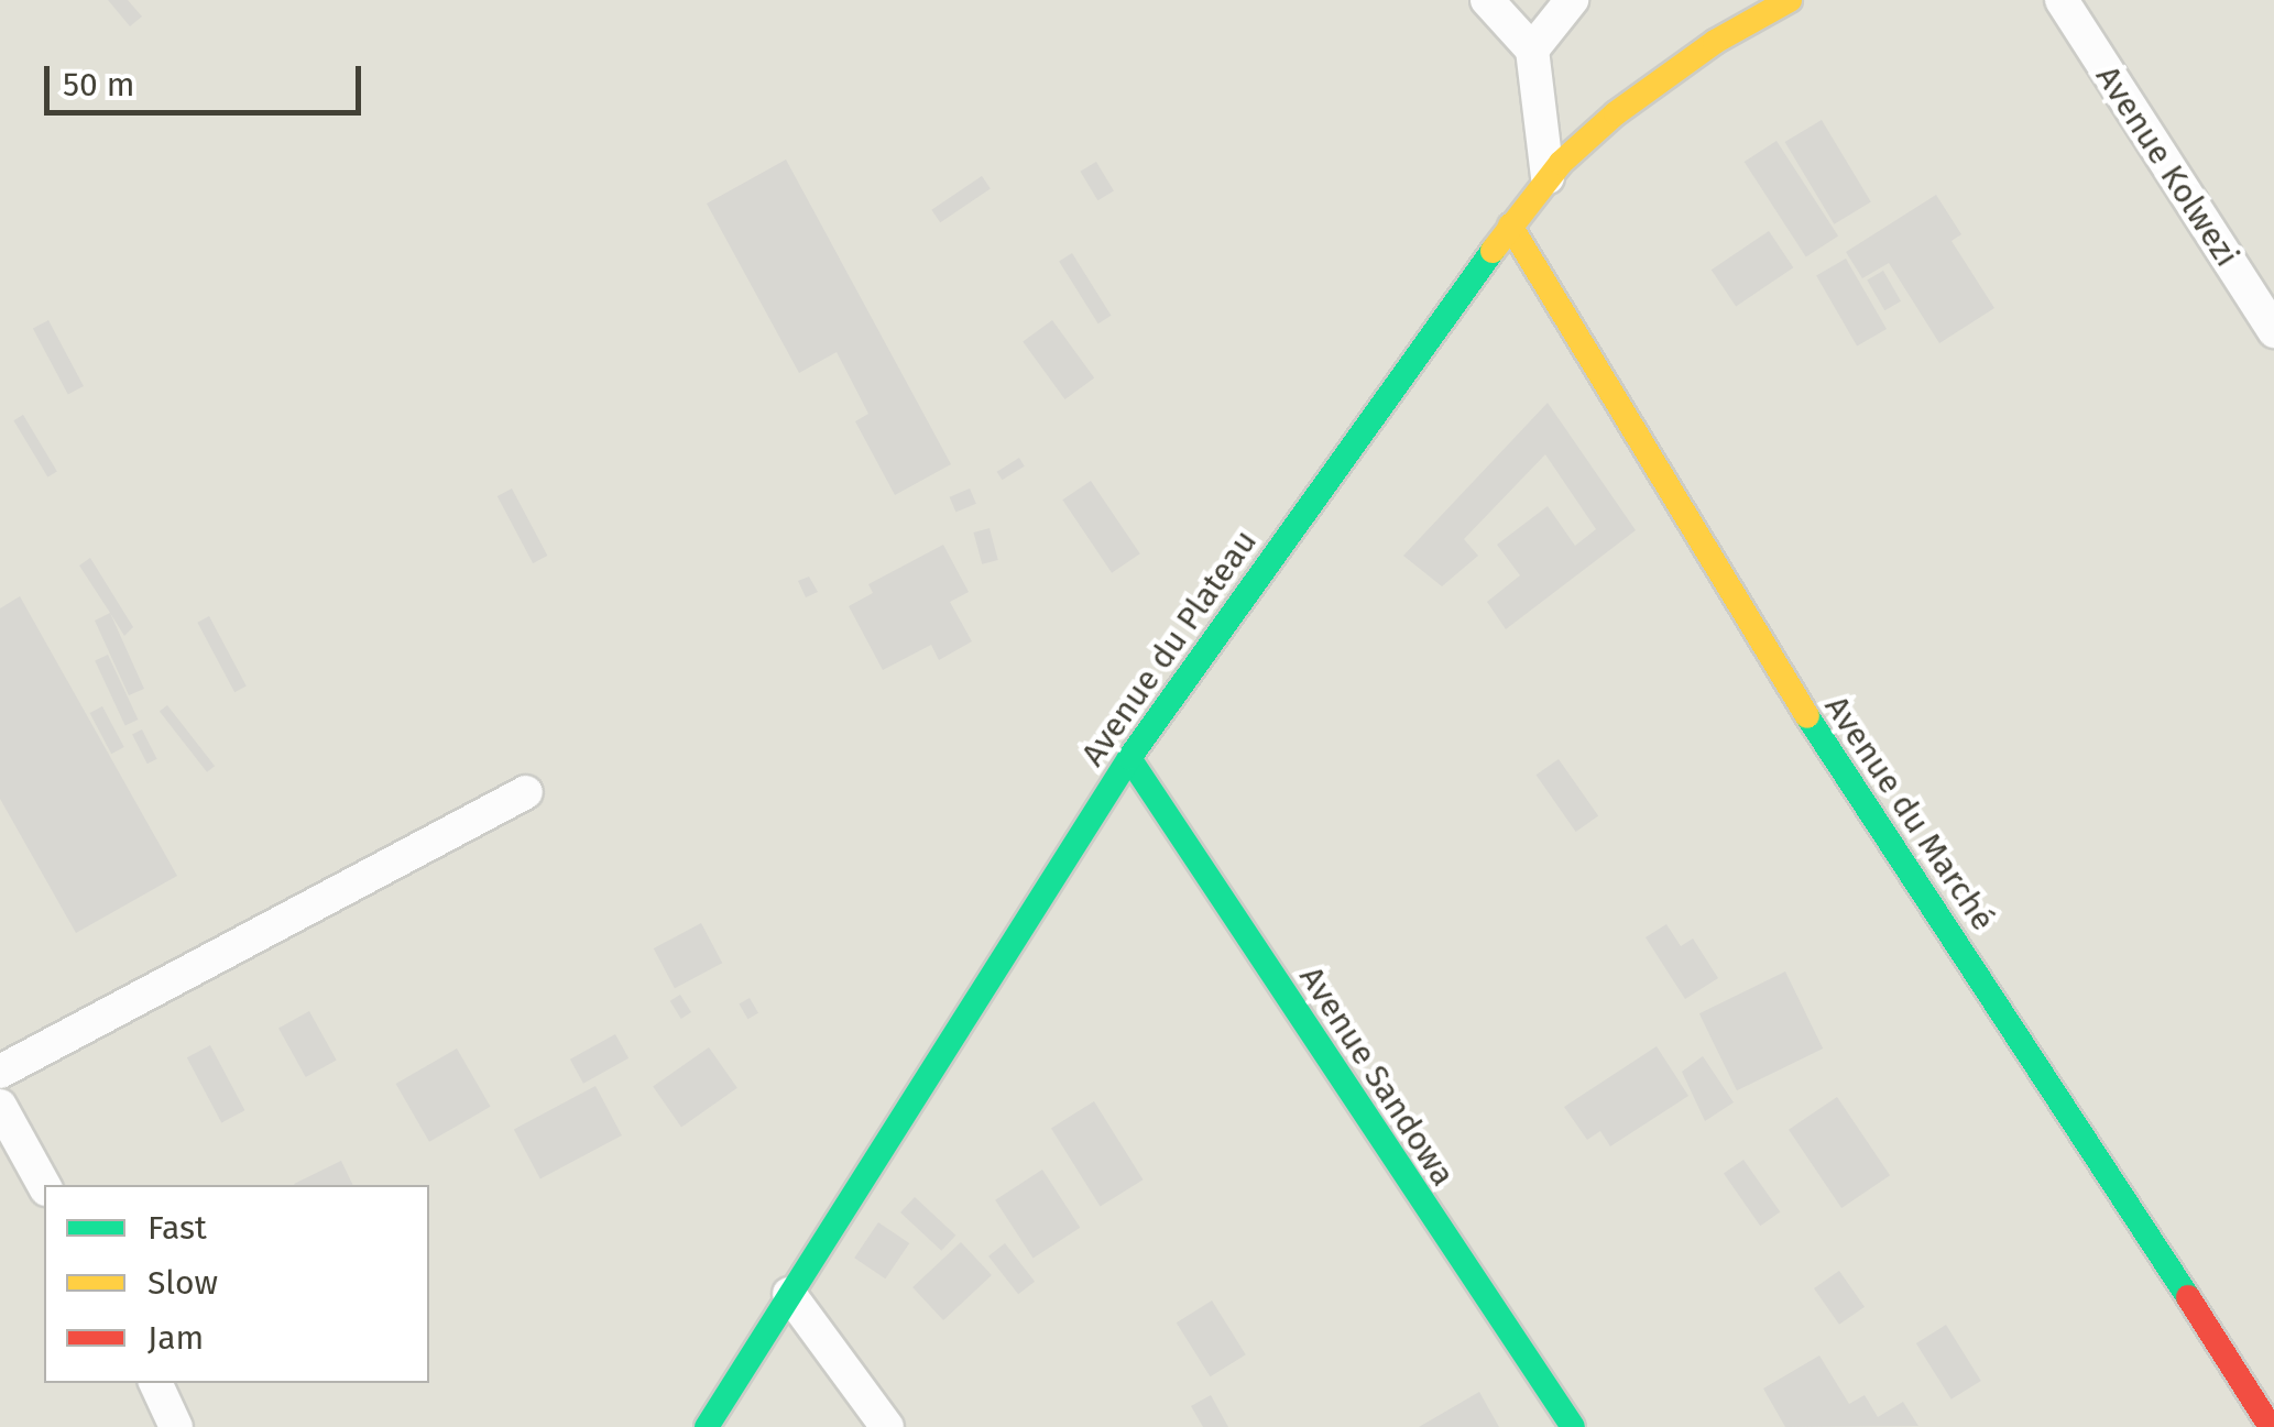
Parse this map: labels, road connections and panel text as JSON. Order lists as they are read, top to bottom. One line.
{"streets":{"street":["Avenue Kolwezi","Avenue du Plateau","Avenue du Marché","Avenue Sandowa"]},"crossings":[["Avenue du Plateau","Avenue du Marché"],["Avenue du Plateau","Avenue Sandowa"]],"legend":["Fast","Slow","Jam"],"scale_bar":"50 m"}
